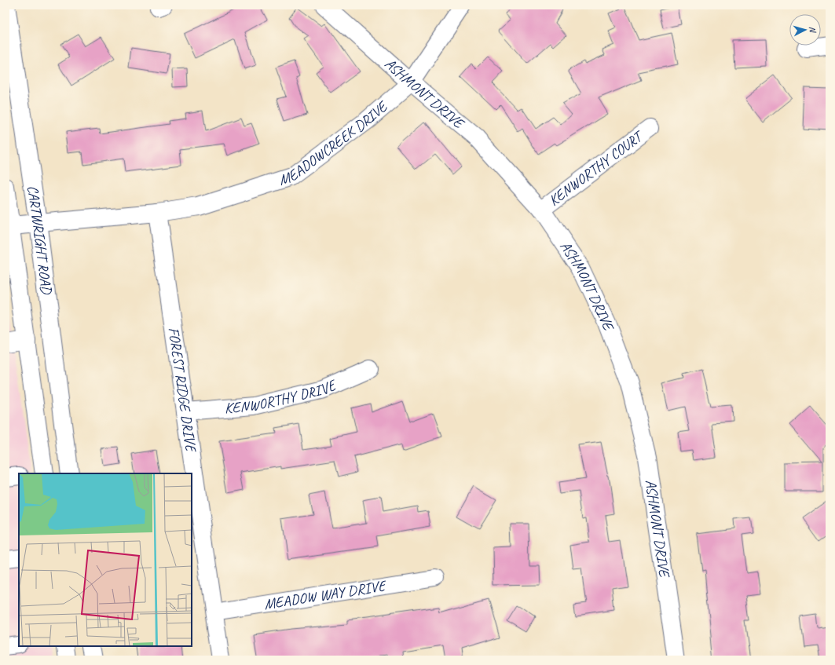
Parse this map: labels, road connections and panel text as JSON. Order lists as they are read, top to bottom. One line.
{"streets":{"street":["ASHMONT DRIVE","MEADOWCREEK DRIVE","KENWORTHY COURT","CARTWRIGHT ROAD","FOREST RIDGE DRIVE","KENWORTHY DRIVE","MEADOW WAY DRIVE"]},"crossings":[["ASHMONT DRIVE","MEADOWCREEK DRIVE"],["ASHMONT DRIVE","KENWORTHY COURT"],["MEADOWCREEK DRIVE","CARTWRIGHT ROAD"],["MEADOWCREEK DRIVE","FOREST RIDGE DRIVE"],["FOREST RIDGE DRIVE","KENWORTHY DRIVE"],["FOREST RIDGE DRIVE","MEADOW WAY DRIVE"]],"north":"right"}
